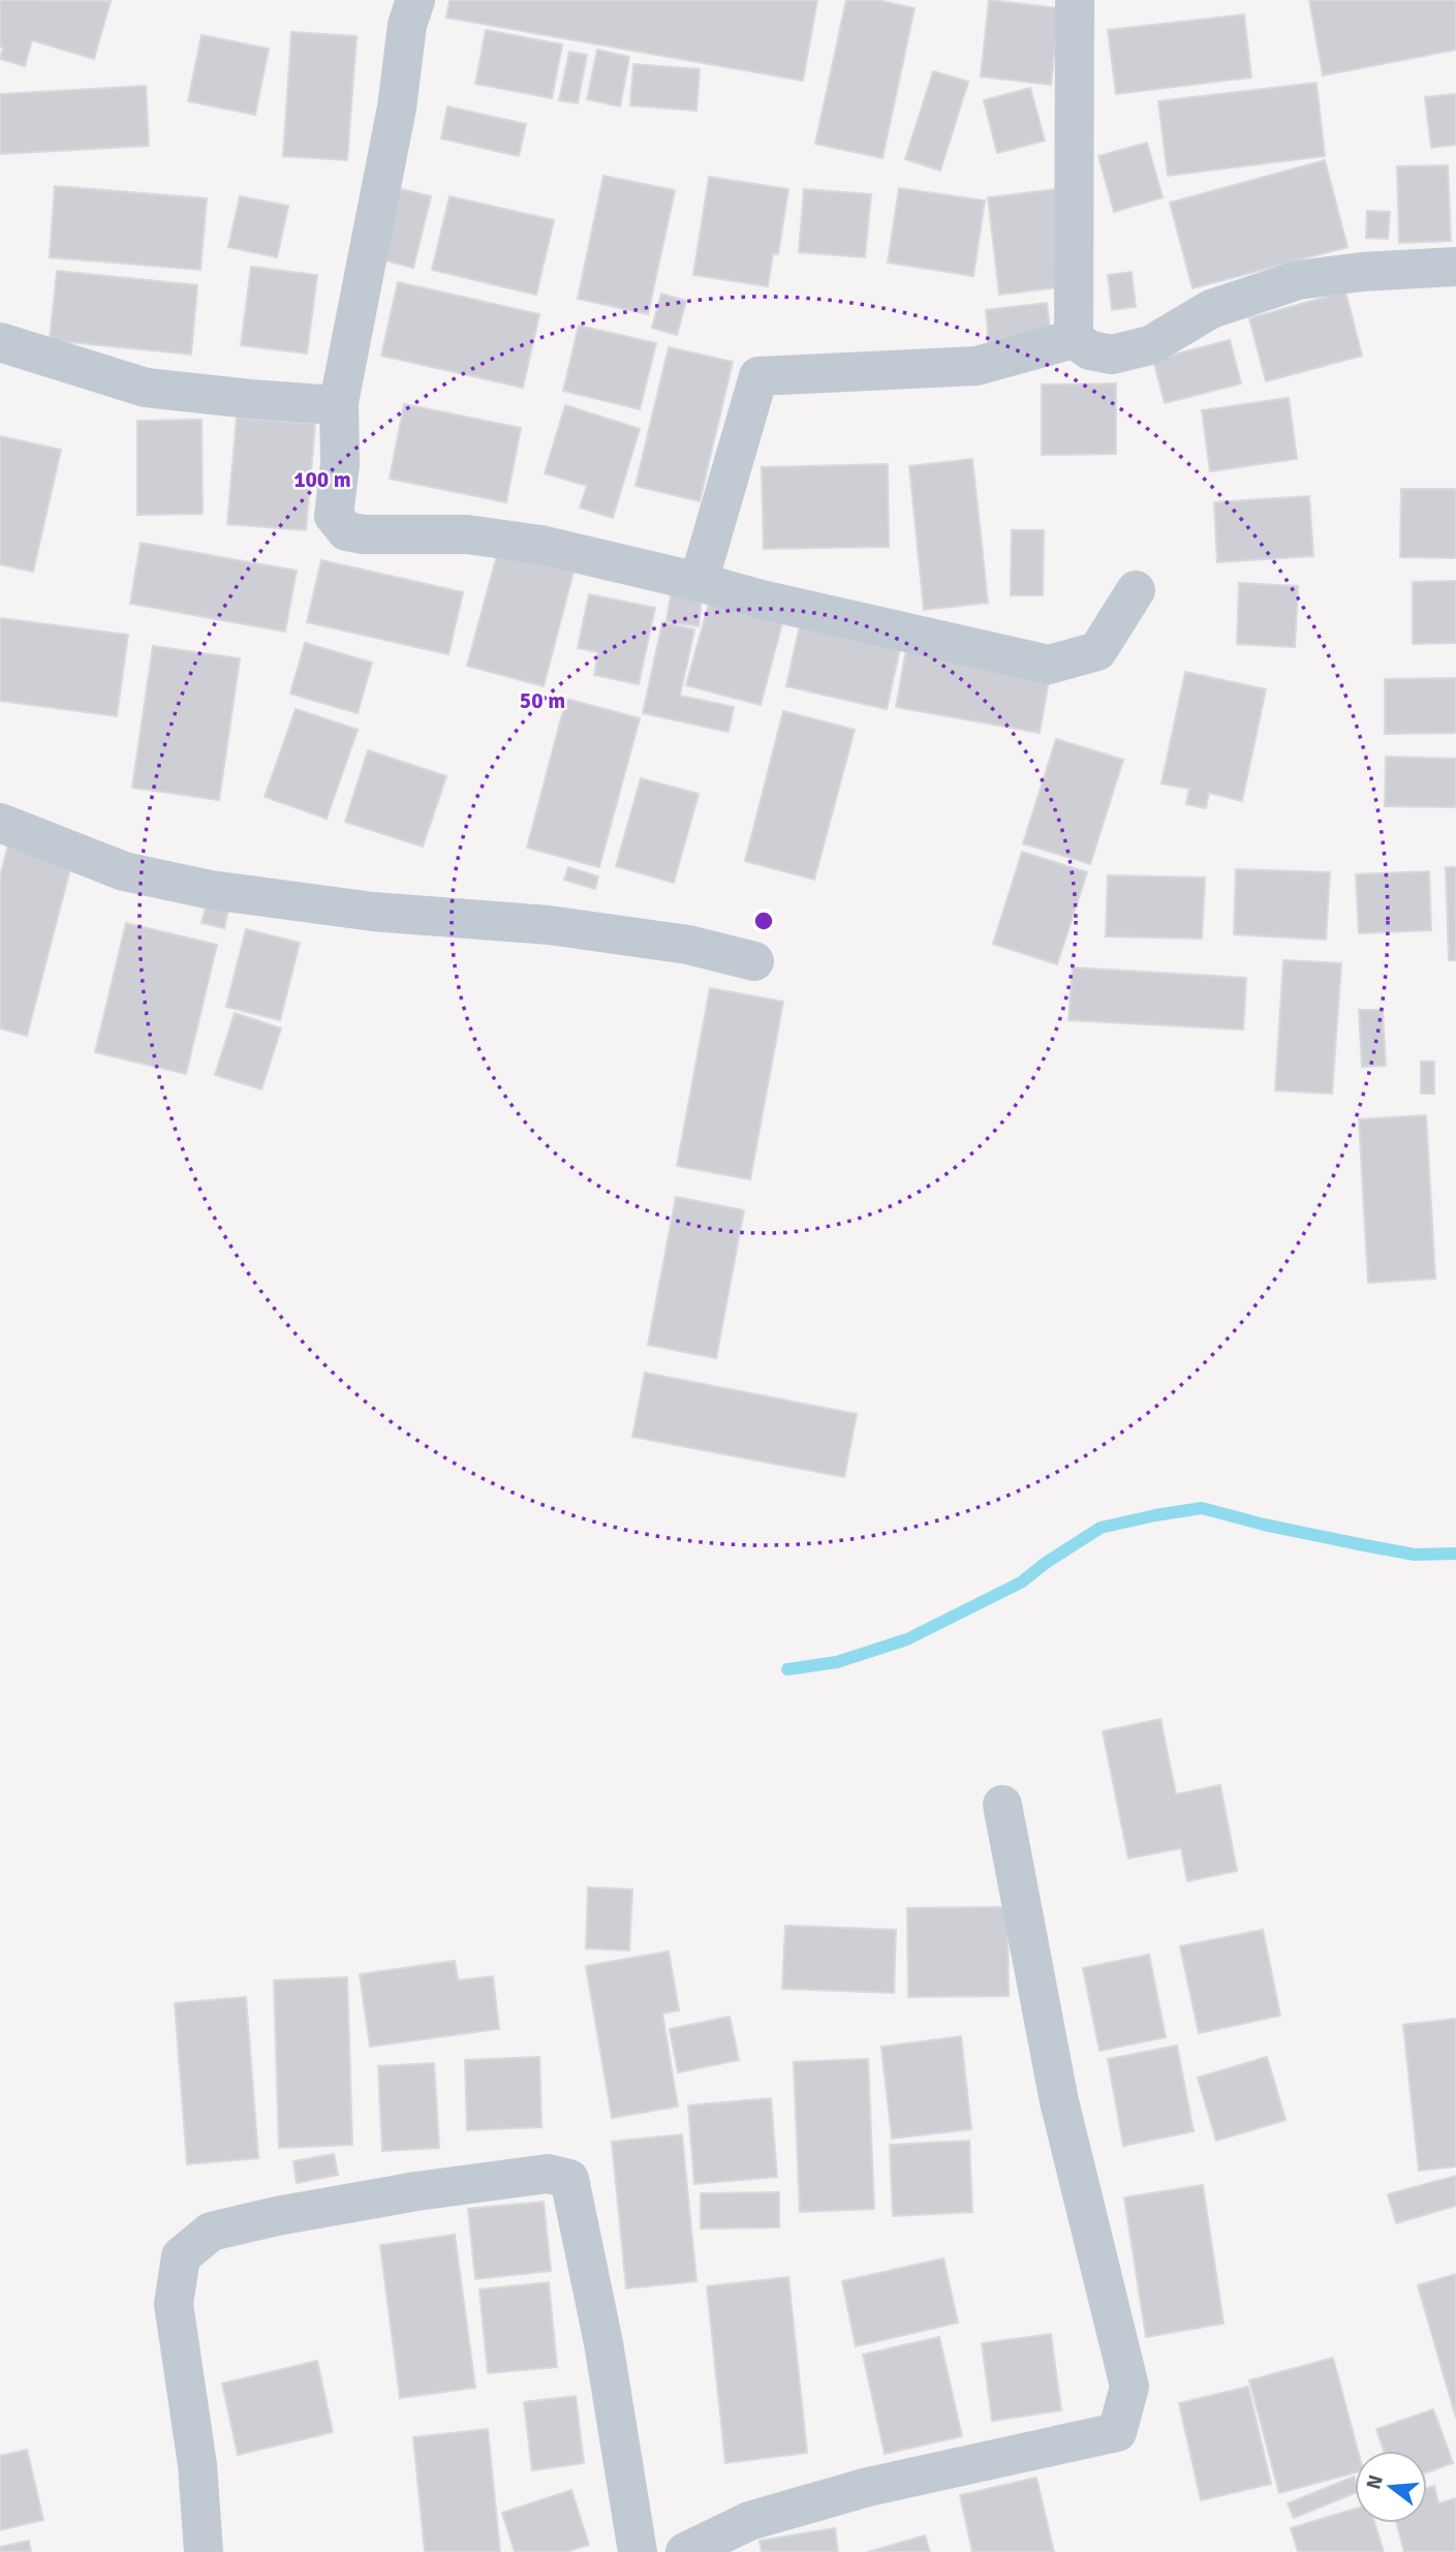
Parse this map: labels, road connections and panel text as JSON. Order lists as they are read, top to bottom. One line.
{"north":"left","rings":["100 m","50 m"]}
